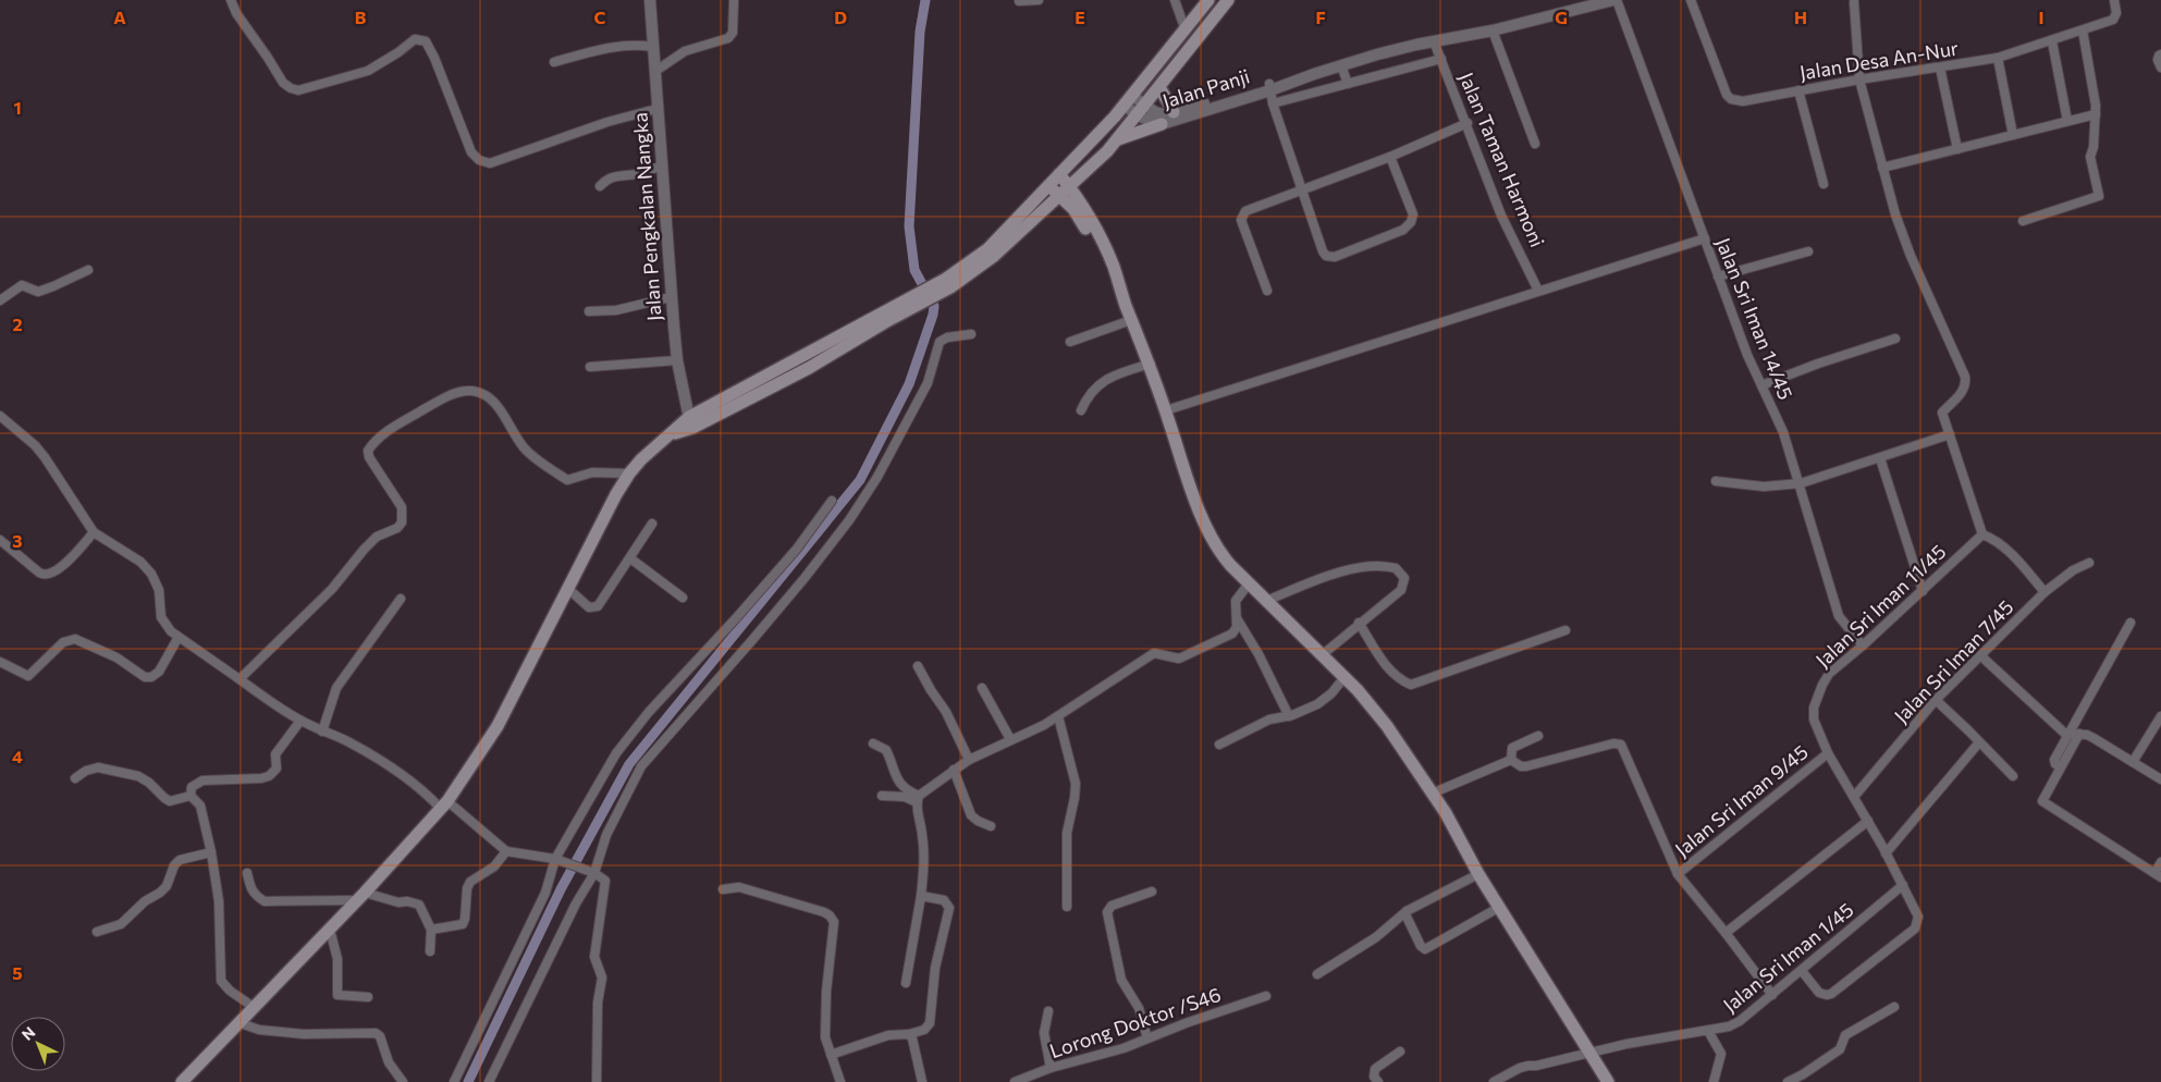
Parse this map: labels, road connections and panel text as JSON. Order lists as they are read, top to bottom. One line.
{"streets":{"street":["Jalan Desa An-Nur","Jalan Panji","Jalan Taman Harmoni","Jalan Pengkalan Nangka","Jalan Sri Iman 14/45","Jalan Sri Iman 11/45","Jalan Sri Iman 7/45","Jalan Sri Iman 9/45","Jalan Sri Iman 1/45","Lorong Doktor /S46"]},"crossings":[["Jalan Sri Iman 14/45","Jalan Sri Iman 11/45"],["Jalan Sri Iman 11/45","Jalan Sri Iman 7/45"],["Jalan Sri Iman 11/45","Jalan Sri Iman 9/45"],["Jalan Sri Iman 11/45","Jalan Sri Iman 1/45"]],"north":"top left","grid":{"columns":["A","B","C","D","E","F","G","H","I"],"rows":["1","2","3","4","5"]}}
